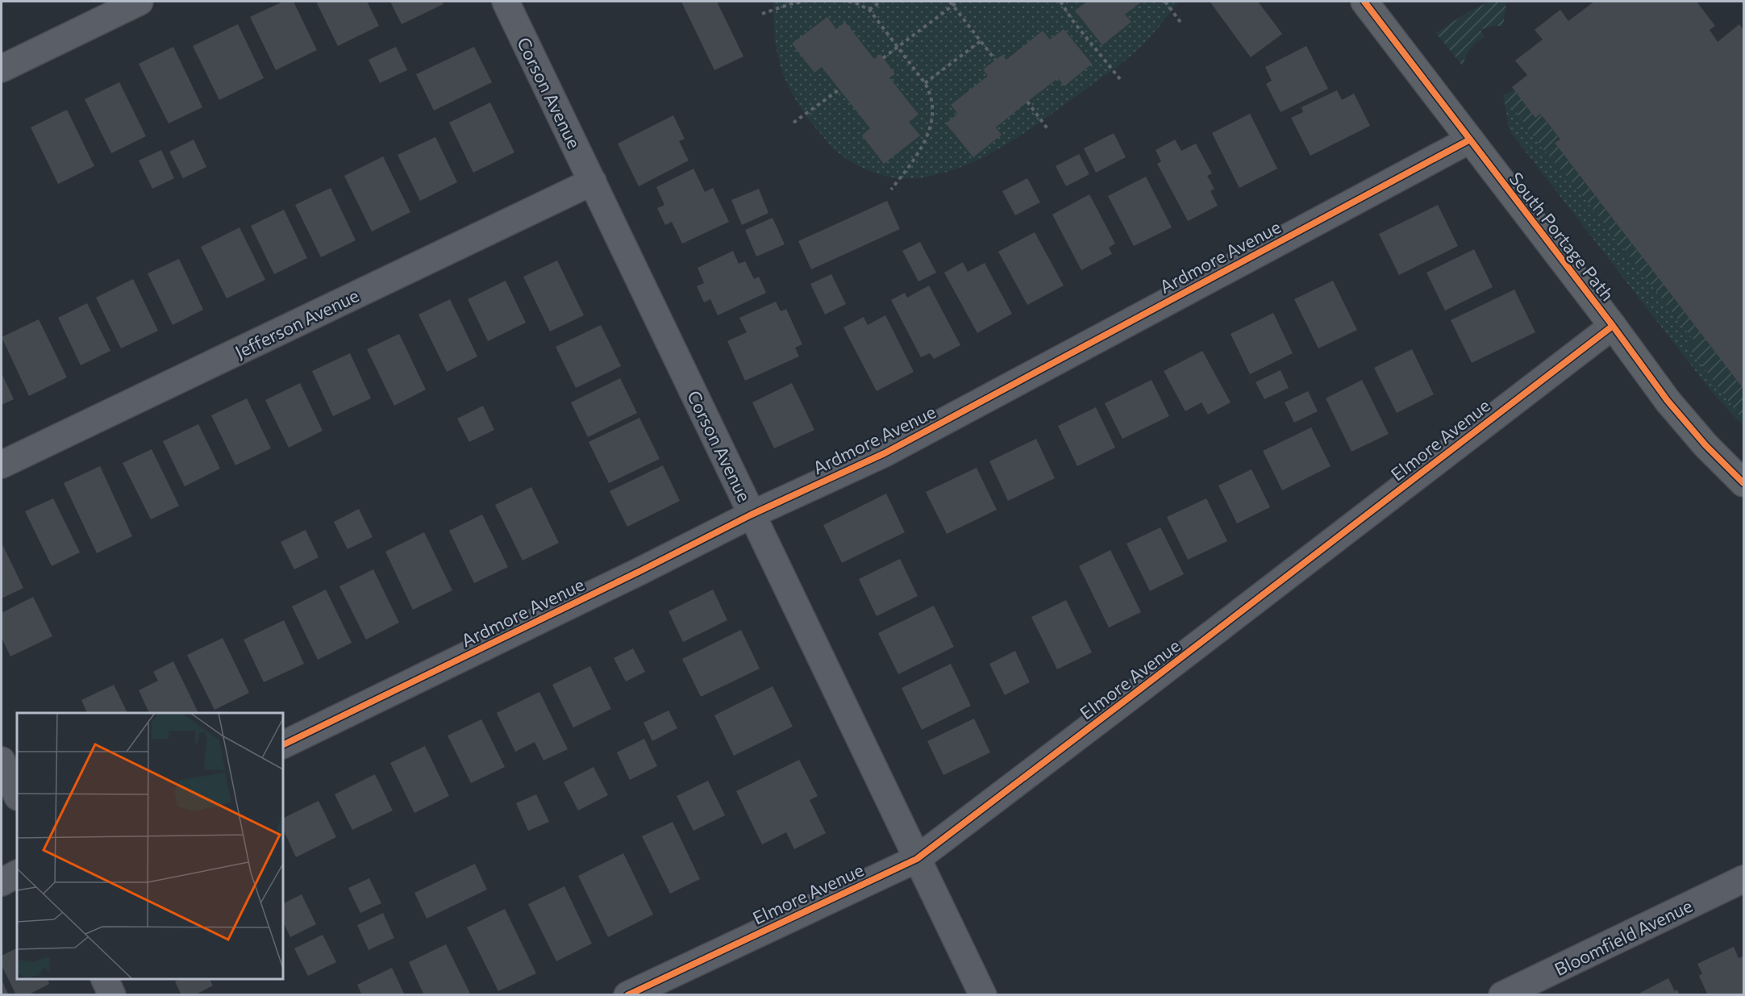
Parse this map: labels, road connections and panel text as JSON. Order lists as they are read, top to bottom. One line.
{"streets":{"main road":["South Portage Path"],"street":["Corson Avenue","Ardmore Avenue","Jefferson Avenue","Elmore Avenue","Bloomfield Avenue"]},"crossings":[["Corson Avenue","Ardmore Avenue"],["Corson Avenue","Jefferson Avenue"],["Corson Avenue","Elmore Avenue"],["South Portage Path","Ardmore Avenue"],["South Portage Path","Elmore Avenue"]]}
